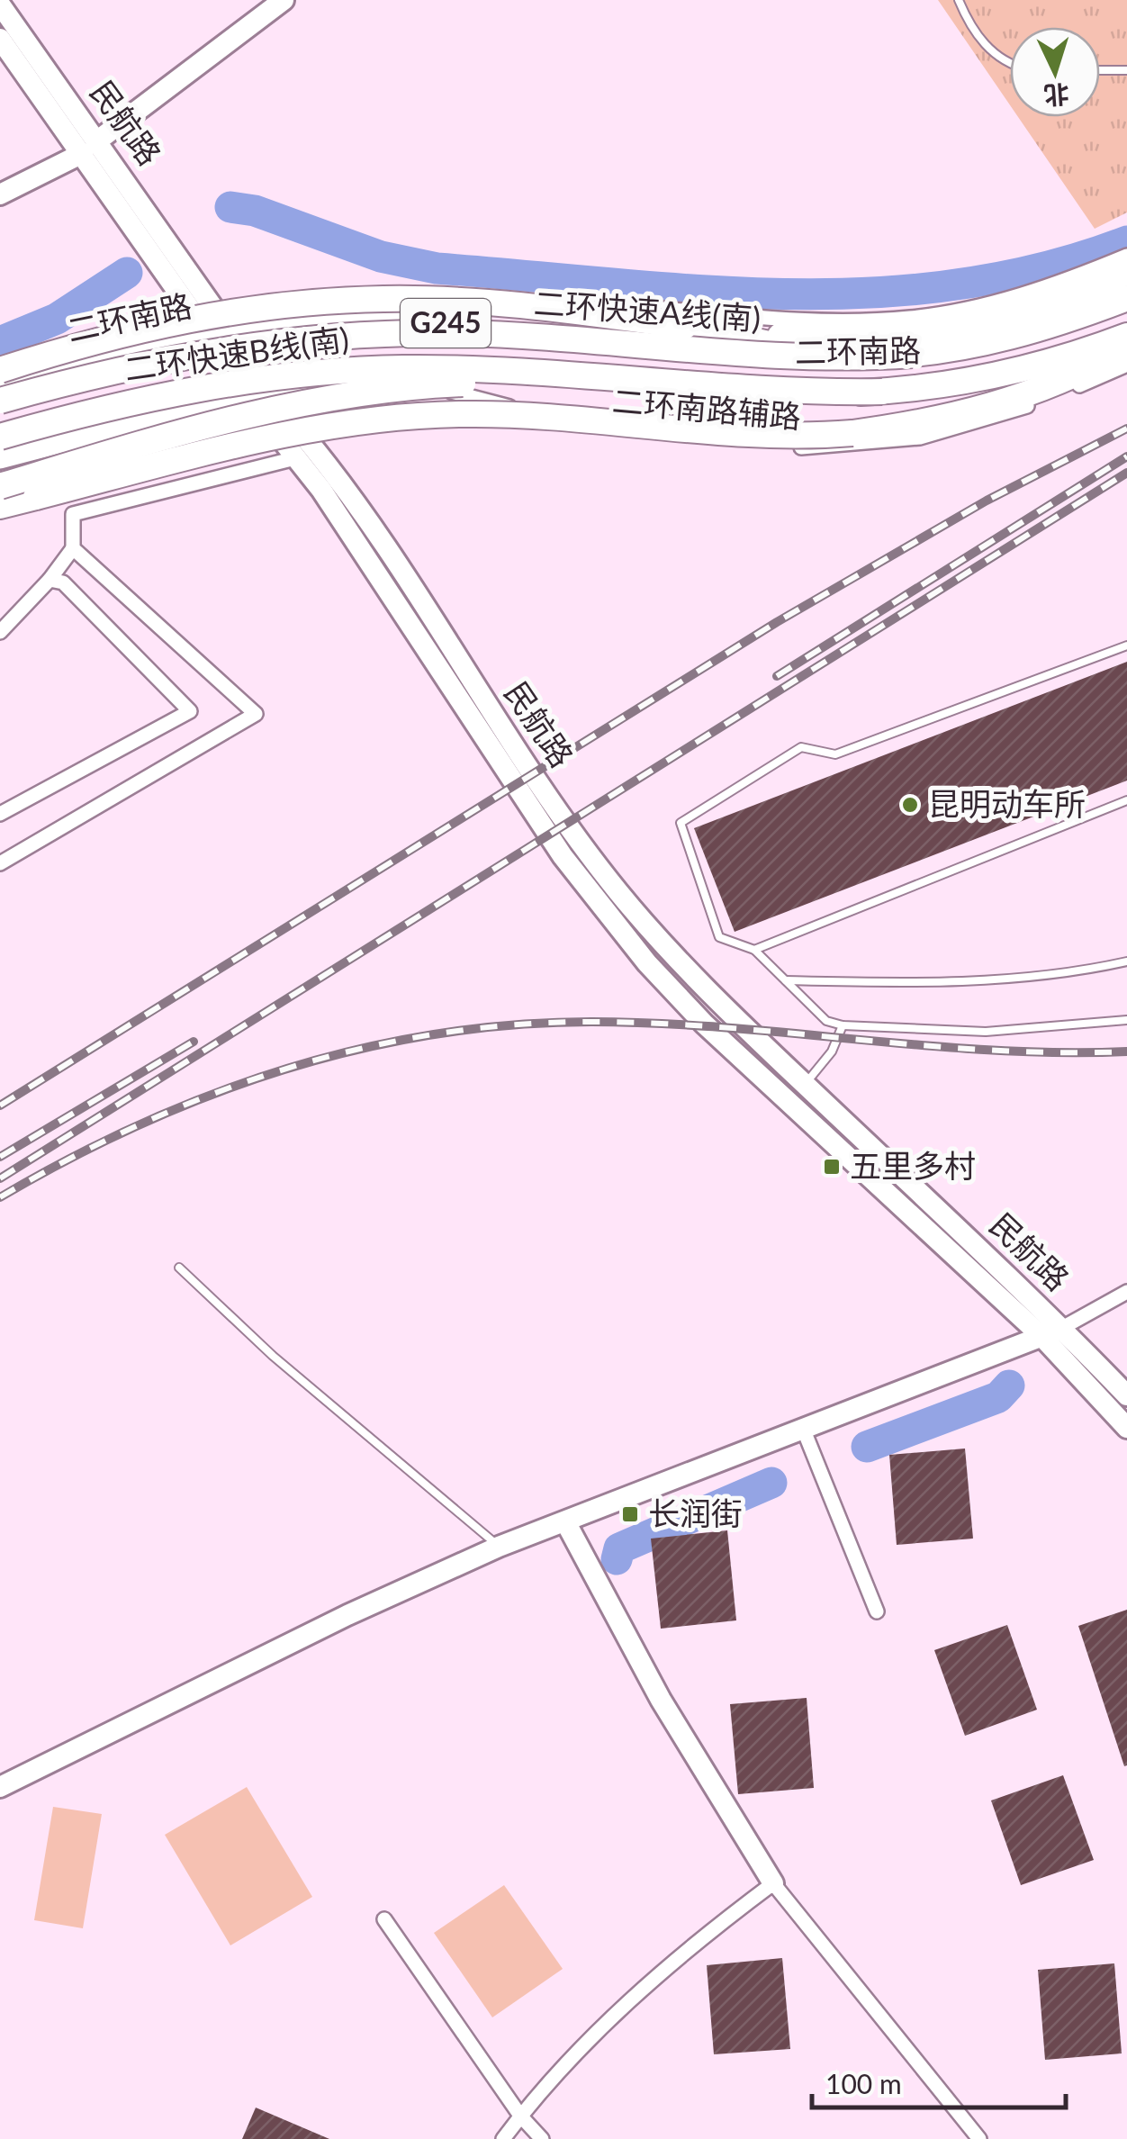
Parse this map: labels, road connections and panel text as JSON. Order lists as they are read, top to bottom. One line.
{"streets":{"highway":["二环快速A线(南)","二环快速B线(南)"],"main road":["民航路","二环南路","G245"],"street":["二环南路辅路"]},"crossings":[["民航路","二环南路"],["民航路","二环南路辅路"],["二环快速A线(南)","二环南路"],["二环南路","二环快速B线(南)"],["二环南路","二环南路辅路"]],"places":{"other":["昆明动车所"],"transit":["五里多村","长润街"]},"scale_bar":"100 m","north":"bottom"}
